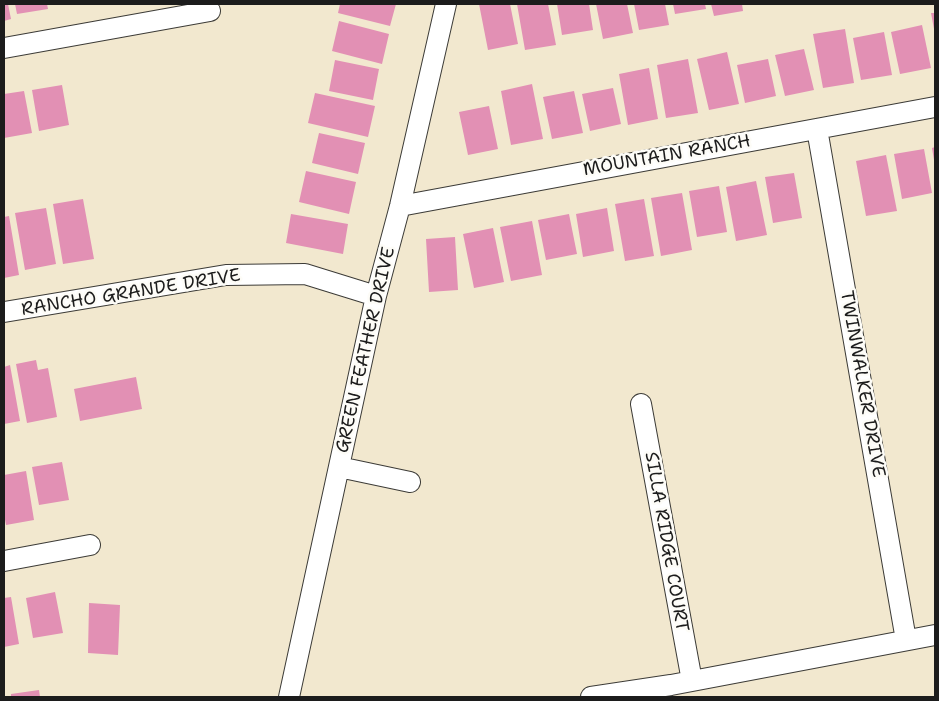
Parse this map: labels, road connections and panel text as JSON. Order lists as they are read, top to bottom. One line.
{"streets":{"street":["MOUNTAIN RANCH","RANCHO GRANDE DRIVE","GREEN FEATHER DRIVE","TWINWALKER DRIVE","SILLA RIDGE COURT"]},"crossings":[["MOUNTAIN RANCH","GREEN FEATHER DRIVE"],["MOUNTAIN RANCH","TWINWALKER DRIVE"],["RANCHO GRANDE DRIVE","GREEN FEATHER DRIVE"]]}
